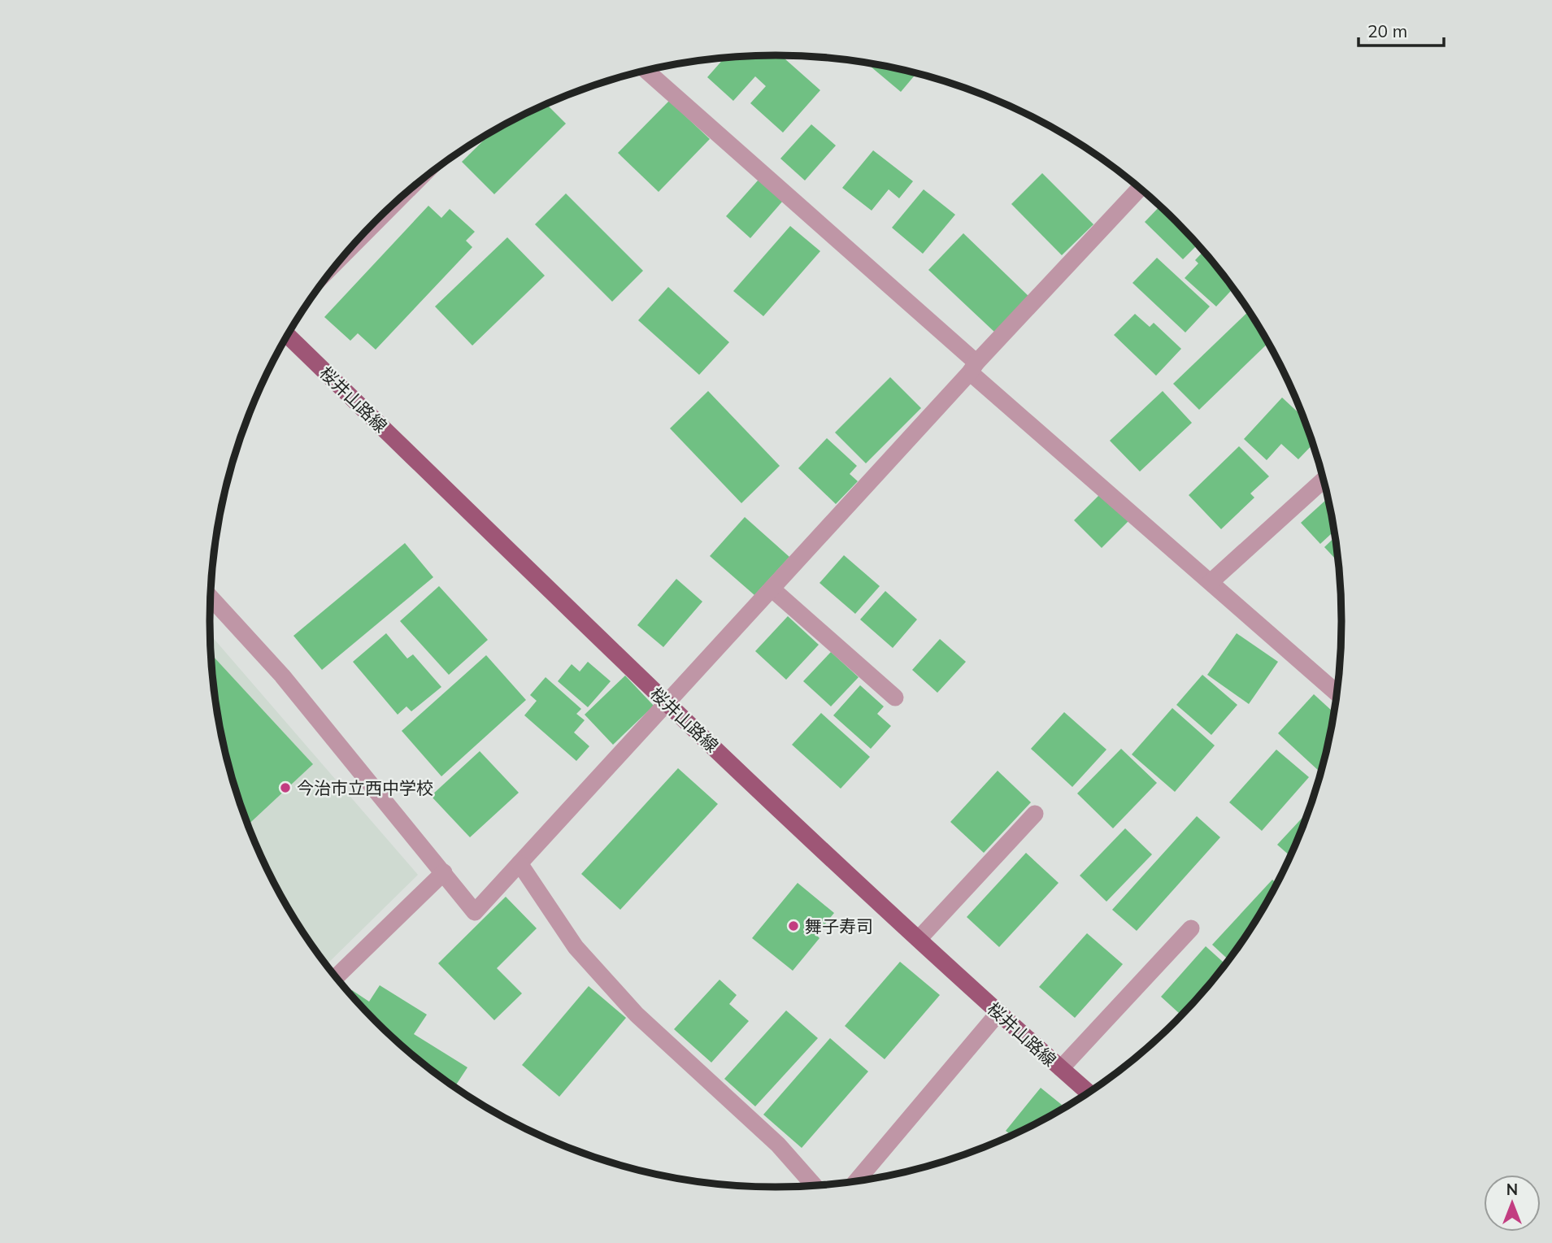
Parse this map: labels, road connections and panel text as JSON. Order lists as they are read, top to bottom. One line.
{"streets":{"main road":["桜井山路線"]},"places":["今治市立西中学校","舞子寿司"],"scale_bar":"20 m","north":"top"}
